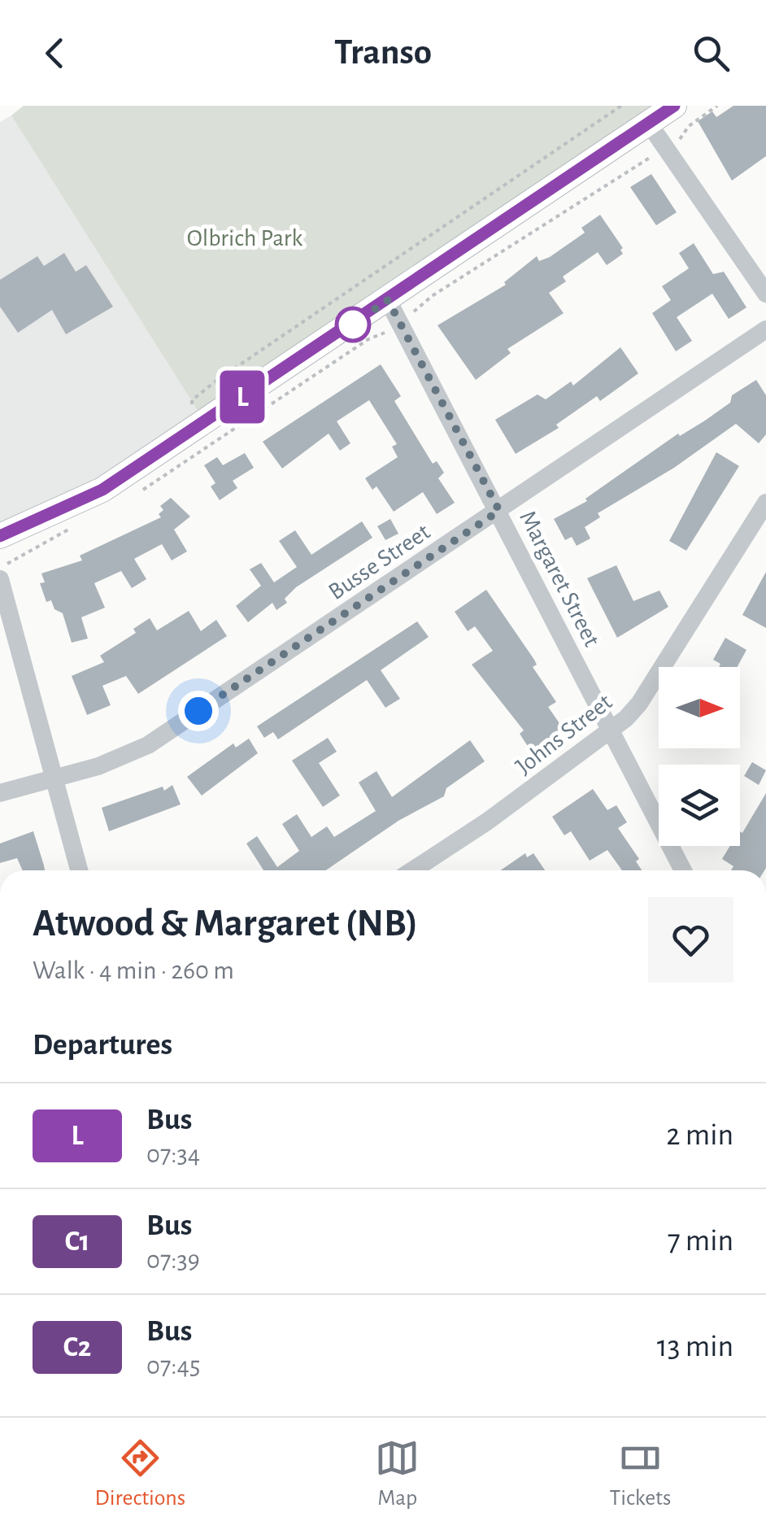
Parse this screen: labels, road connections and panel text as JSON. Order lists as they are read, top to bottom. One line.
{"streets":{"street":["Busse Street","Margaret Street","Johns Street"]},"crossings":[["Busse Street","Margaret Street"],["Margaret Street","Johns Street"]],"parks":["Olbrich Park"],"lines":["bus line L"],"north":"right","page":{"header":"Transo","on_map":"L","heading":[["Atwood & Margaret (NB)","Walk · 4 min · 260 m"],"Departures"],"list":[{"mark":"L","name":"Bus","note":"07:34","value":"2 min"},{"mark":"C1","name":"Bus","note":"07:39","value":"7 min"},{"mark":"C2","name":"Bus","note":"07:45","value":"13 min"}],"tabs":["Directions","Map","Tickets"]}}
